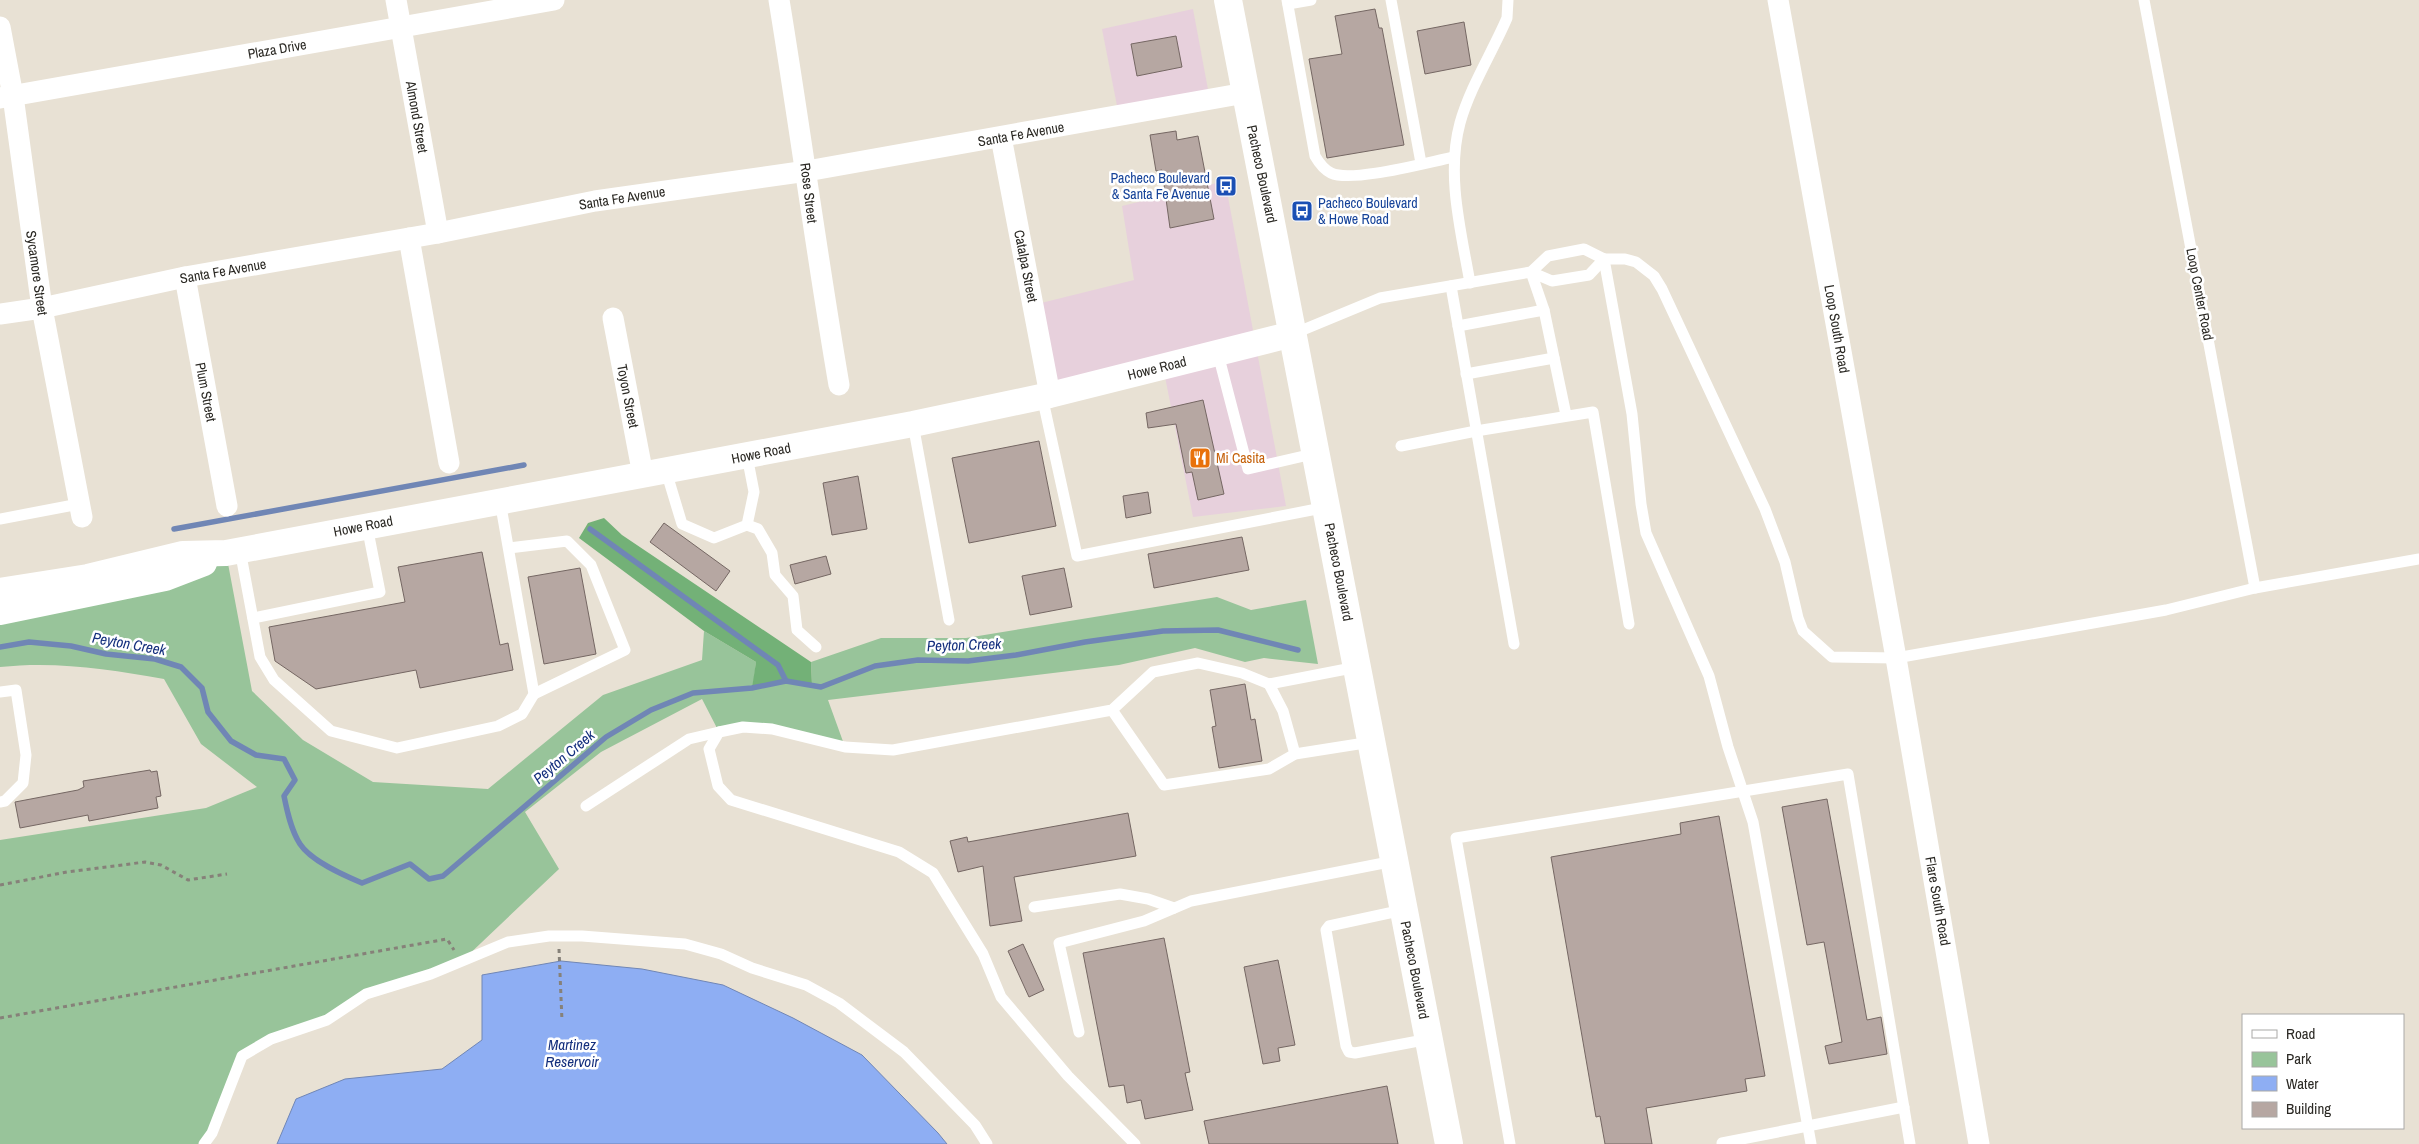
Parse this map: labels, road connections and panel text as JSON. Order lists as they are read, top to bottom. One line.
{"streets":{"main road":["Pacheco Boulevard"],"street":["Plaza Drive","Almond Street","Santa Fe Avenue","Rose Street","Catalpa Street","Sycamore Street","Loop South Road","Howe Road","Plum Street","Toyon Street","Flare South Road"],"lane":["Loop Center Road"]},"crossings":[["Plaza Drive","Almond Street"],["Plaza Drive","Sycamore Street"],["Almond Street","Santa Fe Avenue"],["Santa Fe Avenue","Pacheco Boulevard"],["Santa Fe Avenue","Rose Street"],["Santa Fe Avenue","Catalpa Street"],["Santa Fe Avenue","Sycamore Street"],["Santa Fe Avenue","Plum Street"],["Pacheco Boulevard","Howe Road"],["Catalpa Street","Howe Road"],["Loop South Road","Flare South Road"],["Howe Road","Toyon Street"]],"water":["Peyton Creek","Martinez Reservoir"],"places":{"bus stop":["Pacheco Boulevard & Santa Fe Avenue","Pacheco Boulevard & Howe Road"],"restaurant":["Mi Casita"]},"legend":["Road","Park","Water","Building"]}
